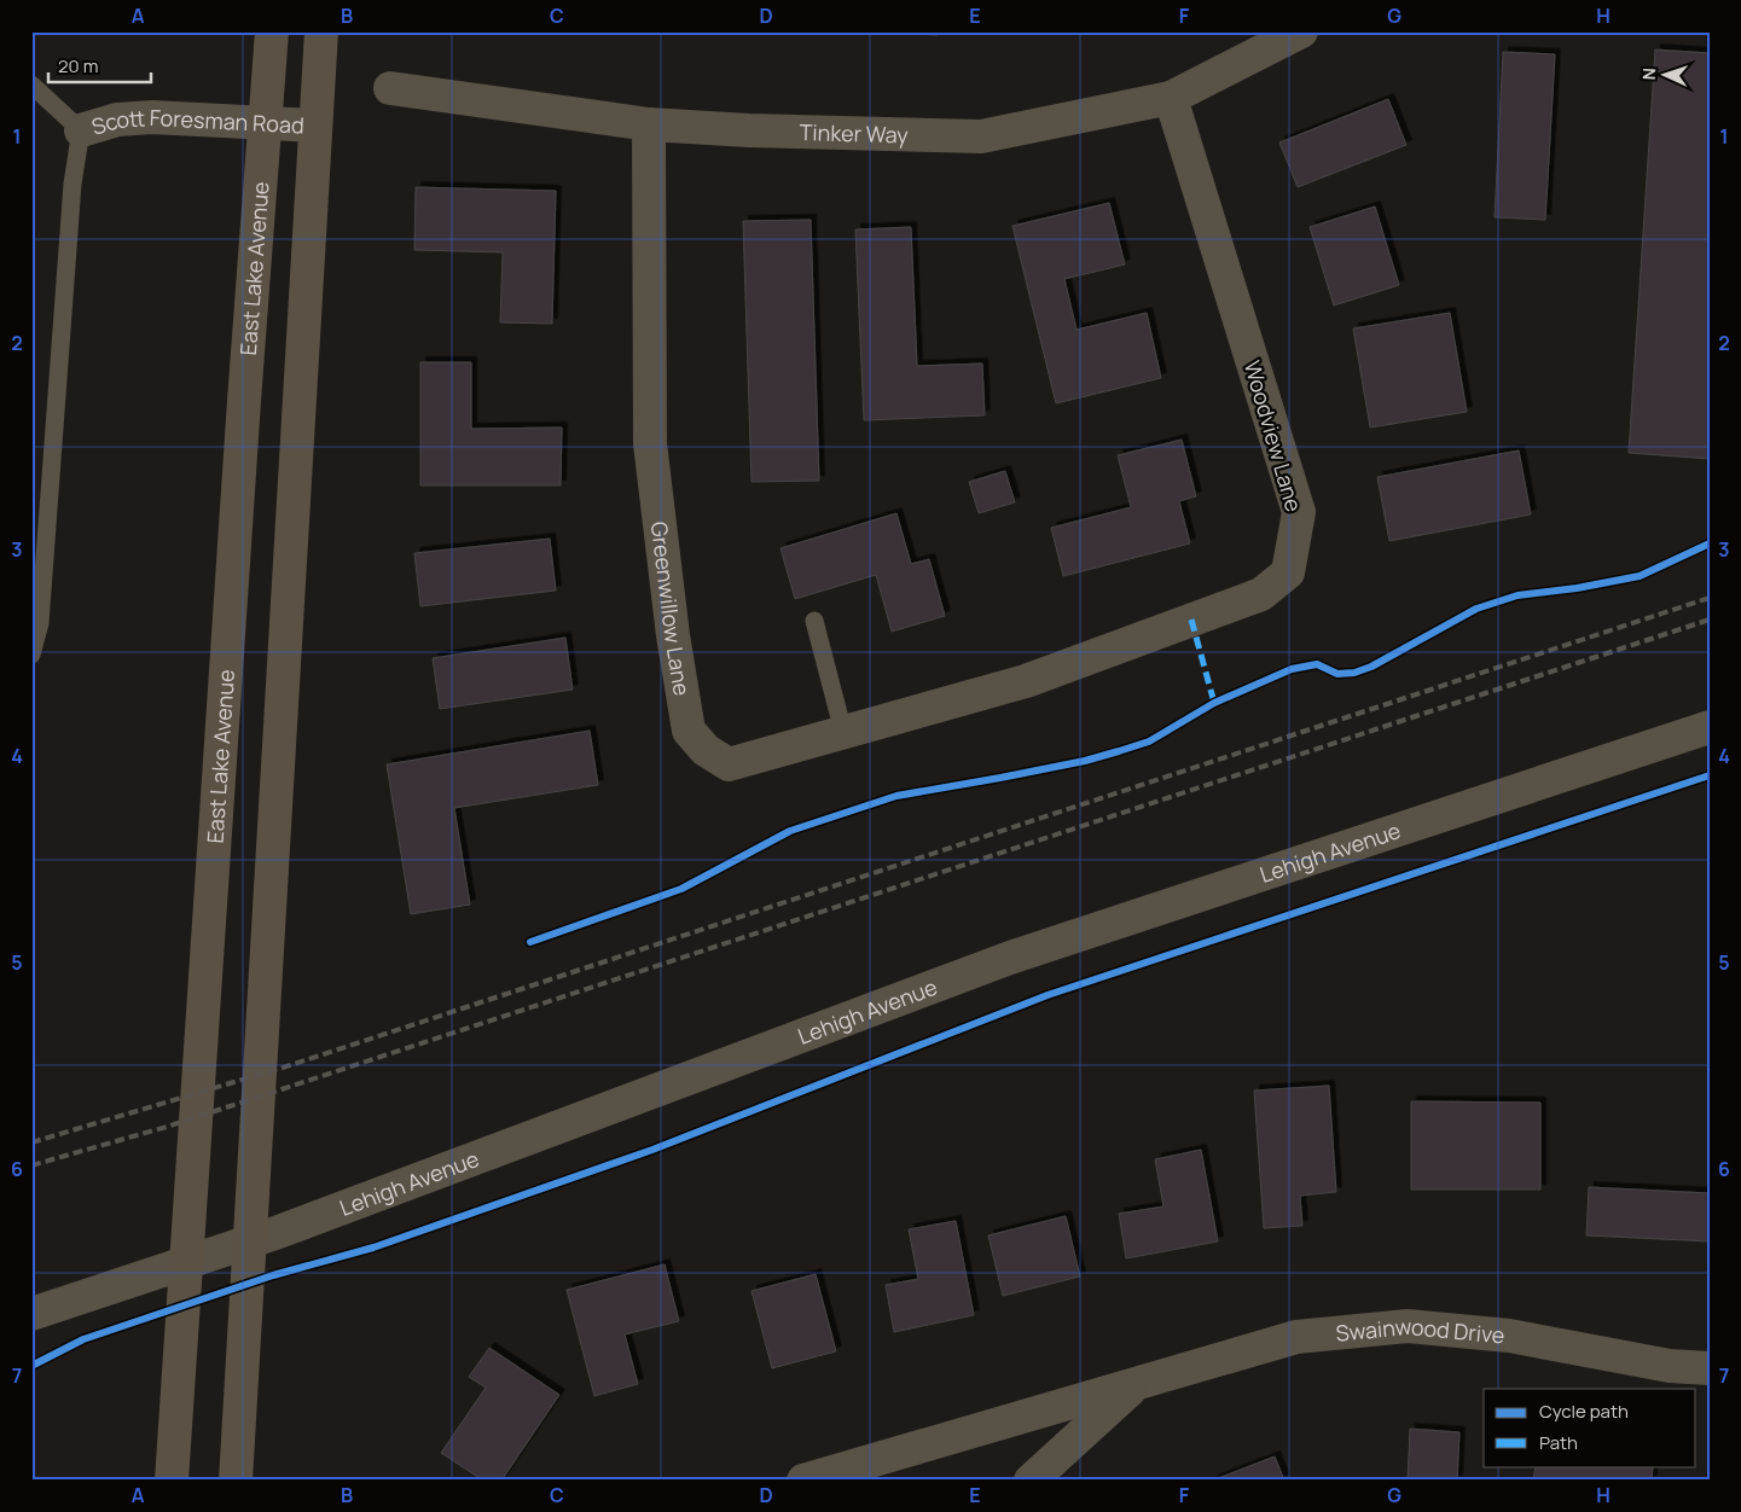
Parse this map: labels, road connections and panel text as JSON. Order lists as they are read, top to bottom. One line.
{"streets":{"main road":["East Lake Avenue"],"street":["Scott Foresman Road","Tinker Way","Woodview Lane","Greenwillow Lane","Lehigh Avenue","Swainwood Drive"]},"crossings":[["Scott Foresman Road","East Lake Avenue"],["Tinker Way","Woodview Lane"],["Tinker Way","Greenwillow Lane"],["Woodview Lane","Greenwillow Lane"]],"legend":["Cycle path","Path"],"scale_bar":"20 m","north":"left","grid":{"columns":["A","B","C","D","E","F","G","H"],"rows":["1","2","3","4","5","6","7"]}}
